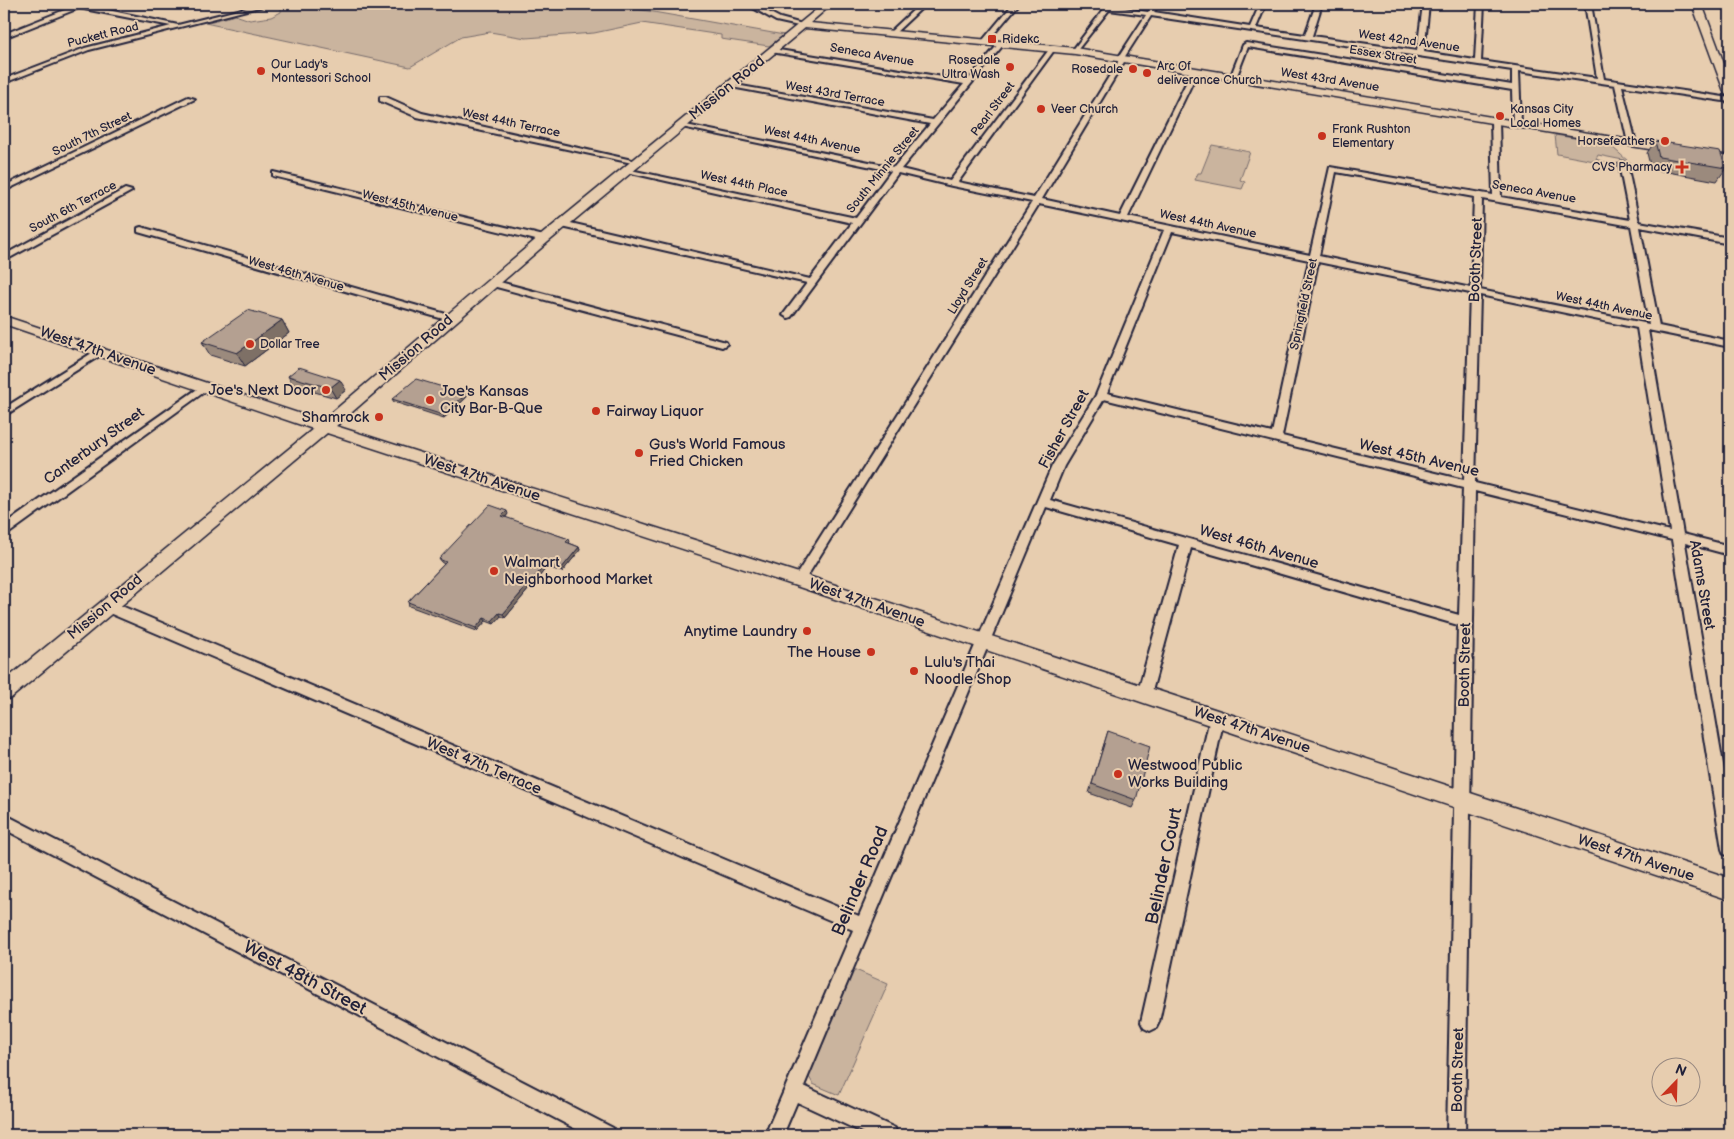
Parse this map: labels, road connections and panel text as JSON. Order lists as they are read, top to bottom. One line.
{"streets":{"street":["Puckett Road","West 42nd Avenue","Seneca Avenue","Essex Street","West 43rd Avenue","Mission Road","West 43rd Terrace","Pearl Street","West 44th Terrace","South 7th Street","West 44th Avenue","South Minnie Street","West 44th Place","West 45th Avenue","South 6th Terrace","Booth Street","West 46th Avenue","Lloyd Street","Springfield Street","West 47th Avenue","Fisher Street","Canterbury Street","Adams Street","West 47th Terrace","Belinder Court","Belinder Road","West 48th Street"]},"crossings":[["West 42nd Avenue","Lloyd Street"],["Seneca Avenue","Mission Road"],["Seneca Avenue","South Minnie Street"],["Seneca Avenue","Booth Street"],["Seneca Avenue","Springfield Street"],["Essex Street","West 43rd Avenue"],["West 43rd Avenue","Mission Road"],["West 43rd Avenue","Pearl Street"],["West 43rd Avenue","South Minnie Street"],["West 43rd Avenue","Booth Street"],["West 43rd Avenue","Lloyd Street"],["Mission Road","West 43rd Terrace"],["Mission Road","West 44th Terrace"],["Mission Road","West 44th Avenue"],["Mission Road","West 44th Place"],["Mission Road","West 45th Avenue"],["Mission Road","West 46th Avenue"],["Mission Road","West 47th Avenue"],["Mission Road","West 47th Terrace"],["West 43rd Terrace","South Minnie Street"],["Pearl Street","West 44th Avenue"],["West 44th Avenue","South Minnie Street"],["West 44th Avenue","Booth Street"],["West 44th Avenue","Lloyd Street"],["West 44th Avenue","Springfield Street"],["West 44th Avenue","Fisher Street"],["West 44th Avenue","Adams Street"],["South Minnie Street","West 44th Place"],["West 45th Avenue","Booth Street"],["West 45th Avenue","Springfield Street"],["West 45th Avenue","Fisher Street"],["West 45th Avenue","Adams Street"],["Booth Street","West 46th Avenue"],["Booth Street","West 47th Avenue"],["West 46th Avenue","Fisher Street"],["Lloyd Street","West 47th Avenue"],["West 47th Avenue","Fisher Street"],["West 47th Avenue","Canterbury Street"],["West 47th Avenue","Belinder Court"],["West 47th Avenue","Belinder Road"],["Fisher Street","Belinder Road"],["West 47th Terrace","Belinder Road"]],"places":{"transit":["Ridekc"],"other":["Rosedale Ultra Wash","Rosedale","Our Lady's Montessori School","Arc Of deliverance Church","Veer Church","Kansas City Local Homes","Frank Rushton Elementary","Horsefeathers","Dollar Tree","Joe's Next Door","Joe's Kansas City Bar-B-Que","Fairway Liquor","Shamrock","Gus's World Famous Fried Chicken","Walmart Neighborhood Market","Anytime Laundry","The House","Lulu's Thai Noodle Shop","Westwood Public Works Building"],"health":["CVS Pharmacy"]},"north":"top right"}
